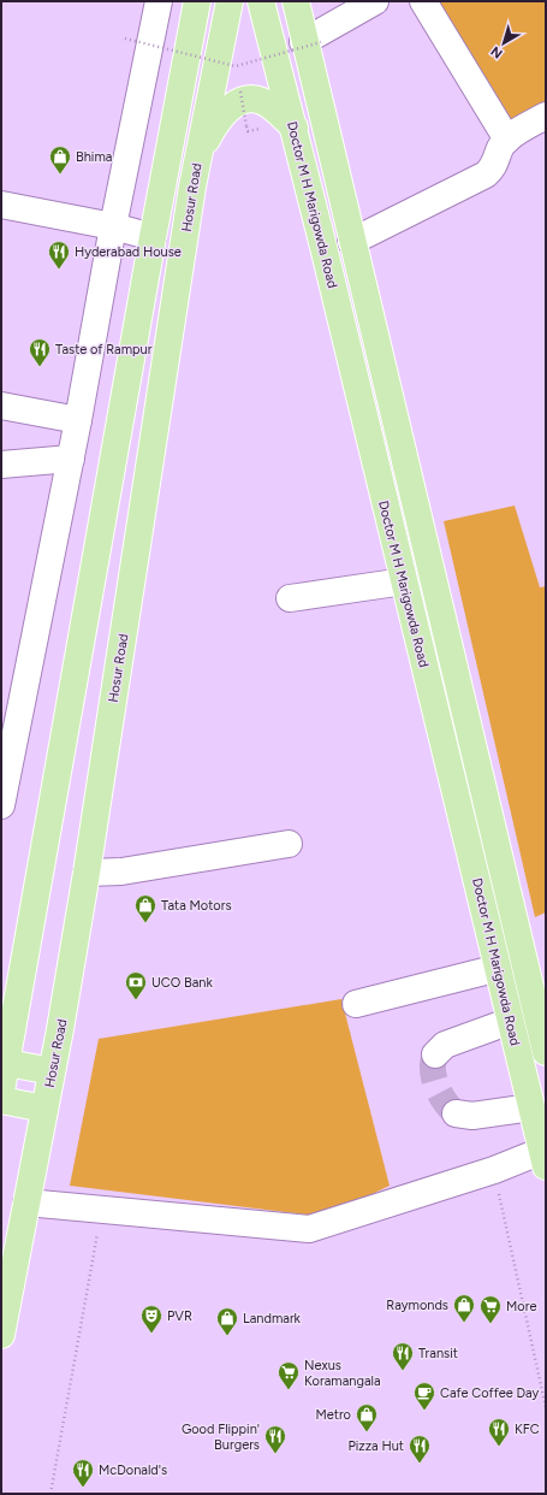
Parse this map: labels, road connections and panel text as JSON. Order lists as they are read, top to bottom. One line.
{"streets":{"main road":["Hosur Road","Doctor M H Marigowda Road"]},"places":{"shop":["Bhima","Tata Motors","Raymonds","Landmark","Metro"],"restaurant":["Hyderabad House","Taste of Rampur","Transit","KFC","Good Flippin' Burgers","Pizza Hut","McDonald's"],"bank":["UCO Bank"],"supermarket":["More","Nexus Koramangala"],"theatre":["PVR"],"cafe":["Cafe Coffee Day"]},"north":"bottom left"}
